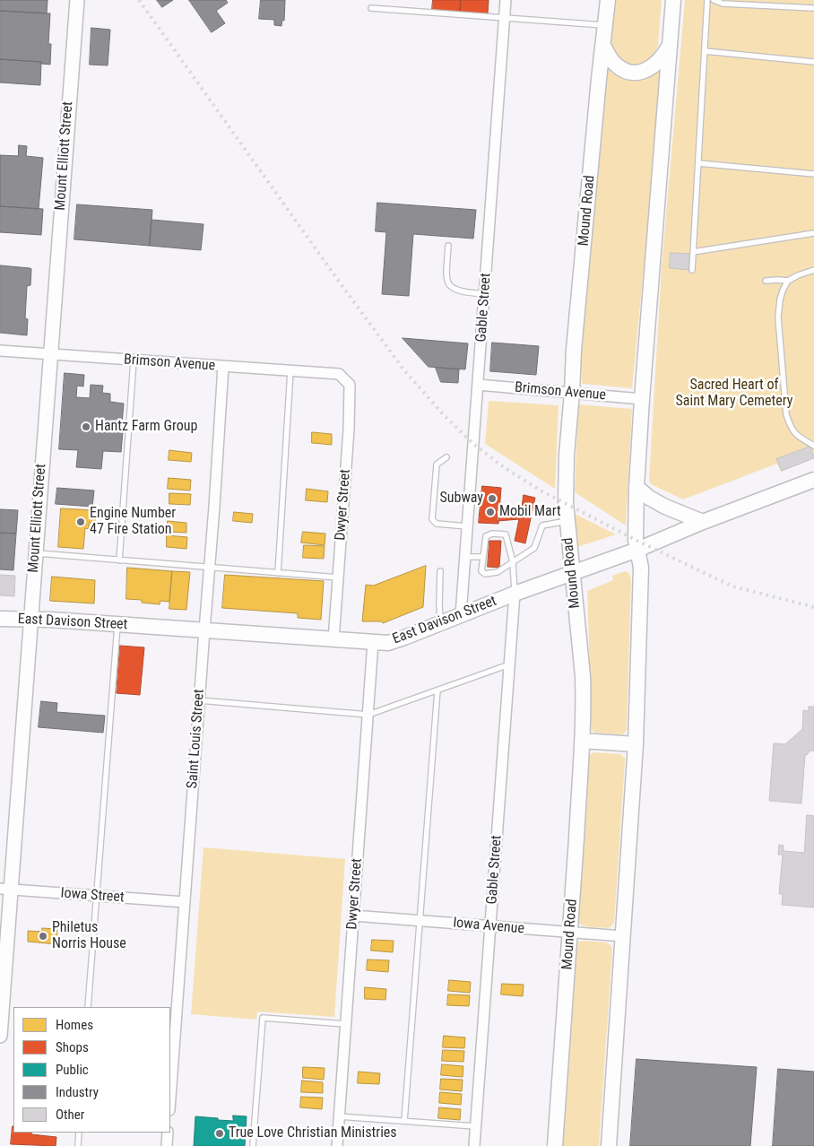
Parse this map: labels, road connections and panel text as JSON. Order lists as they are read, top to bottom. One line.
{"streets":{"main road":["Mound Road","East Davison Street"],"street":["Mount Elliott Street","Gable Street","Brimson Avenue","Dwyer Street","Saint Louis Street","Iowa Street","Iowa Avenue"]},"crossings":[["Mount Elliott Street","Brimson Avenue"],["Mount Elliott Street","East Davison Street"],["Mount Elliott Street","Iowa Street"],["Mound Road","Brimson Avenue"],["Mound Road","East Davison Street"],["Mound Road","Iowa Avenue"],["Gable Street","Brimson Avenue"],["Gable Street","East Davison Street"],["Gable Street","Iowa Avenue"],["Brimson Avenue","Dwyer Street"],["Brimson Avenue","Saint Louis Street"],["Dwyer Street","East Davison Street"],["Dwyer Street","Iowa Avenue"],["East Davison Street","Saint Louis Street"],["Saint Louis Street","Iowa Street"]],"parks":["Sacred Heart of Saint Mary Cemetery"],"places":["Hantz Farm Group","Subway","Mobil Mart","Engine Number 47 Fire Station","Philetus Norris House","True Love Christian Ministries"],"legend":["Homes","Shops","Public","Industry","Other"]}
